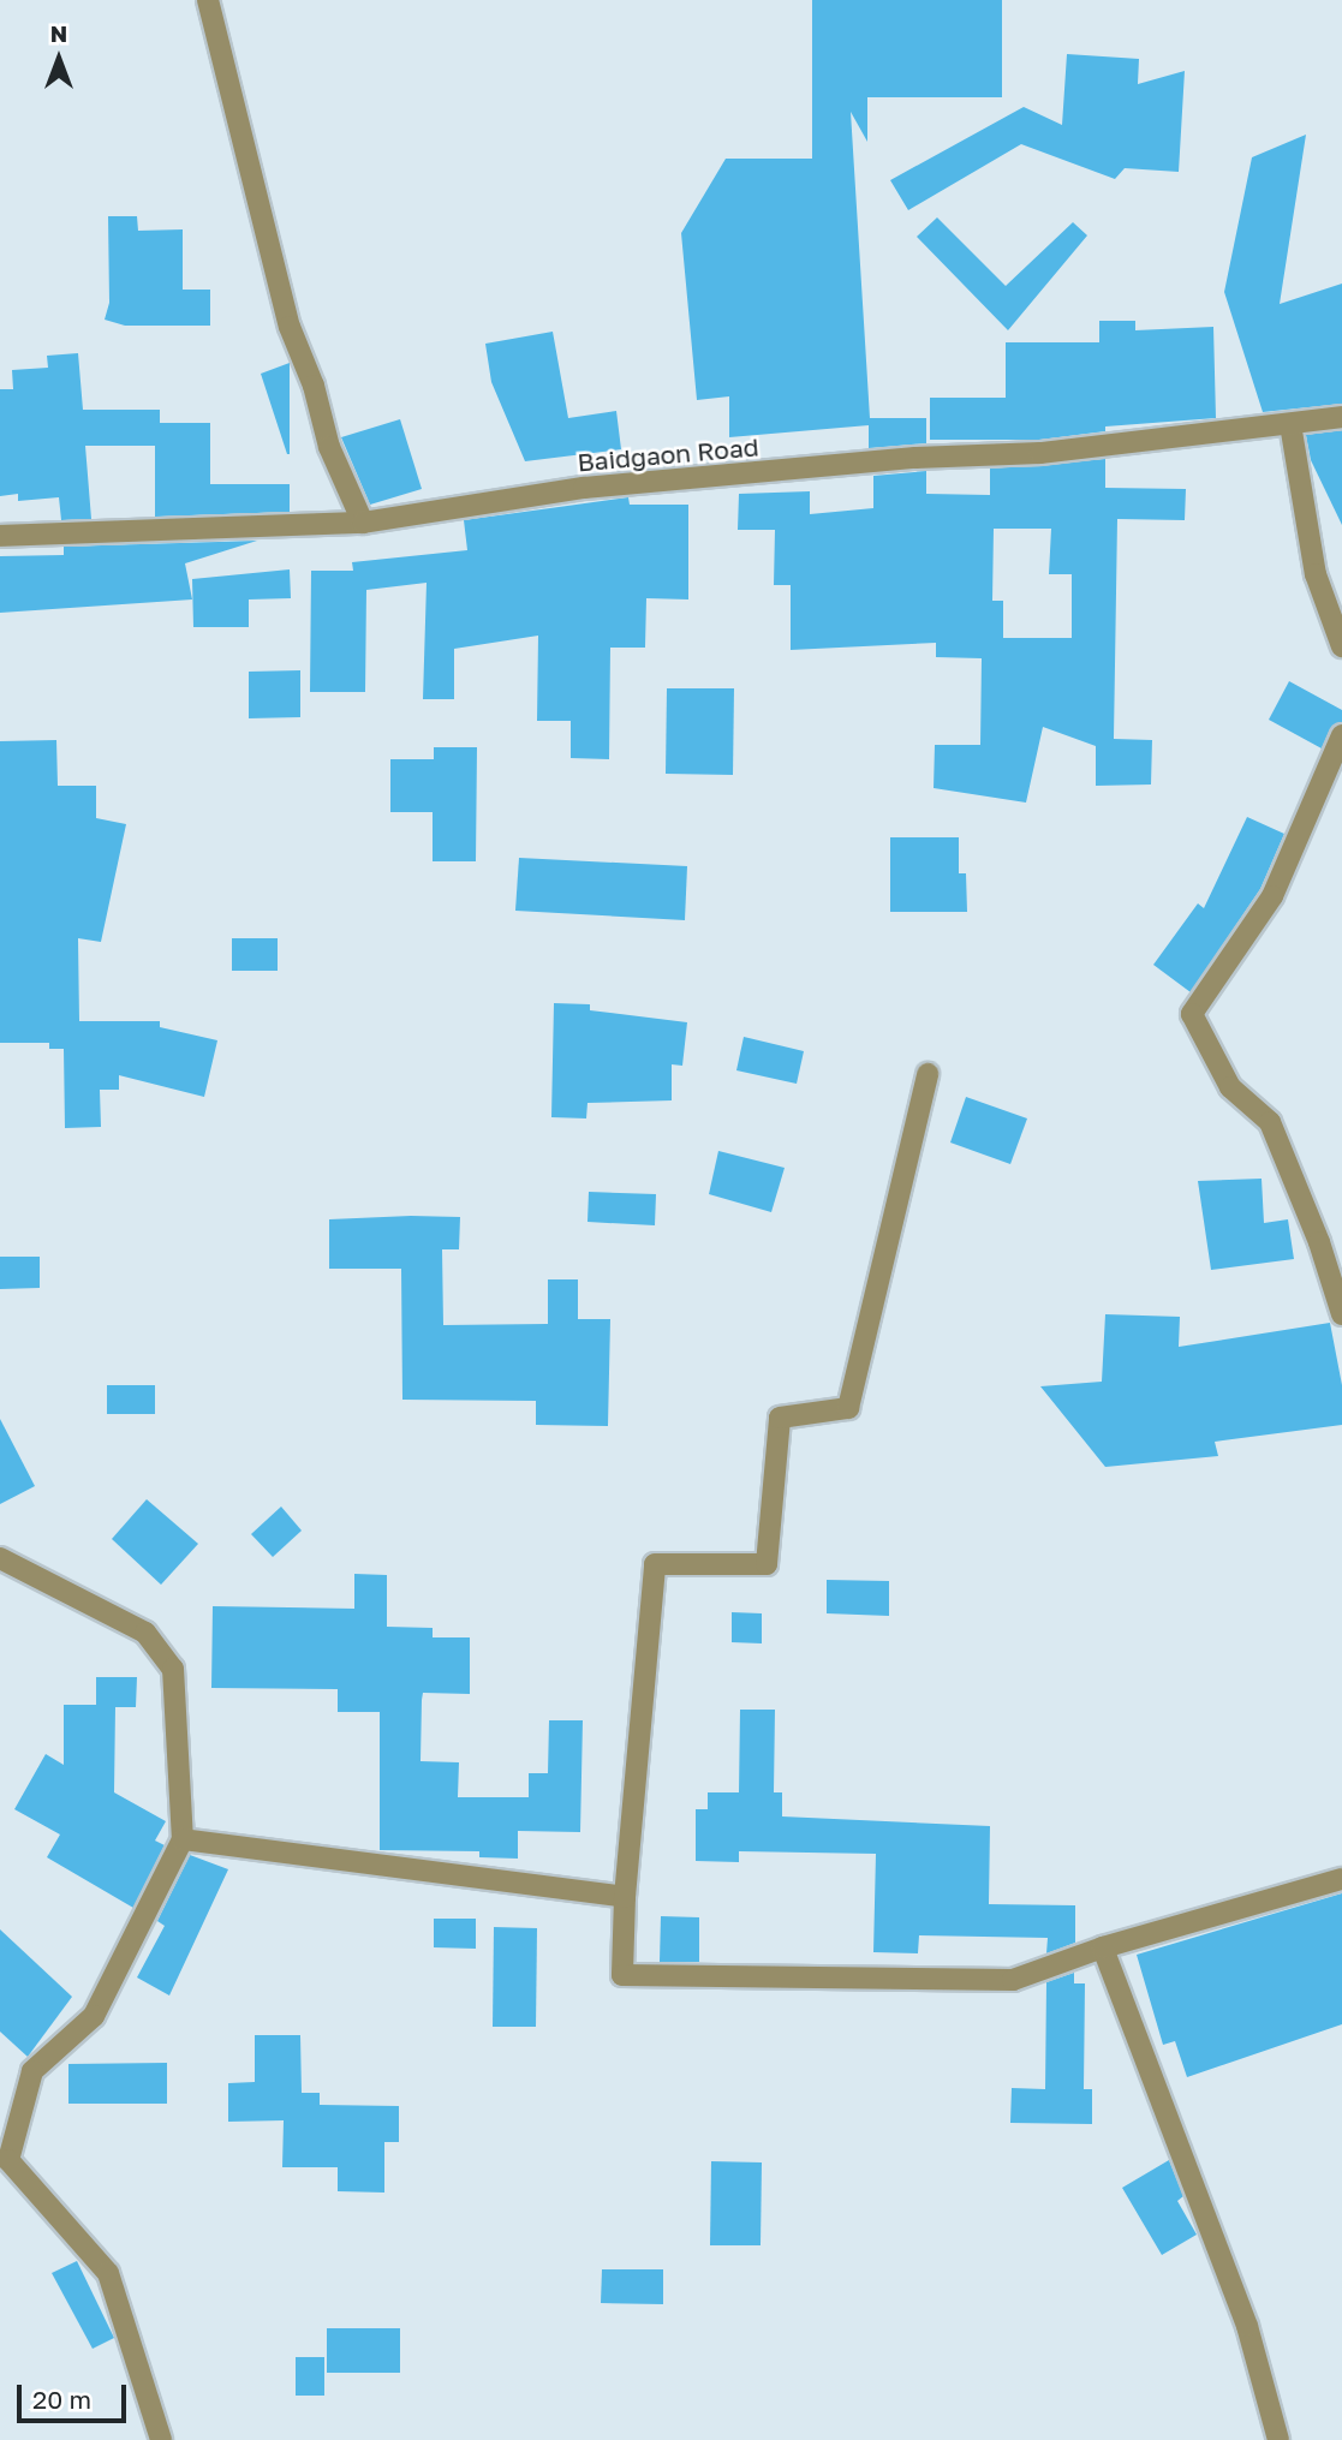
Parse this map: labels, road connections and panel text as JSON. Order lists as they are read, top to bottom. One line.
{"streets":{"street":["Baidgaon Road"]},"scale_bar":"20 m","north":"top"}
